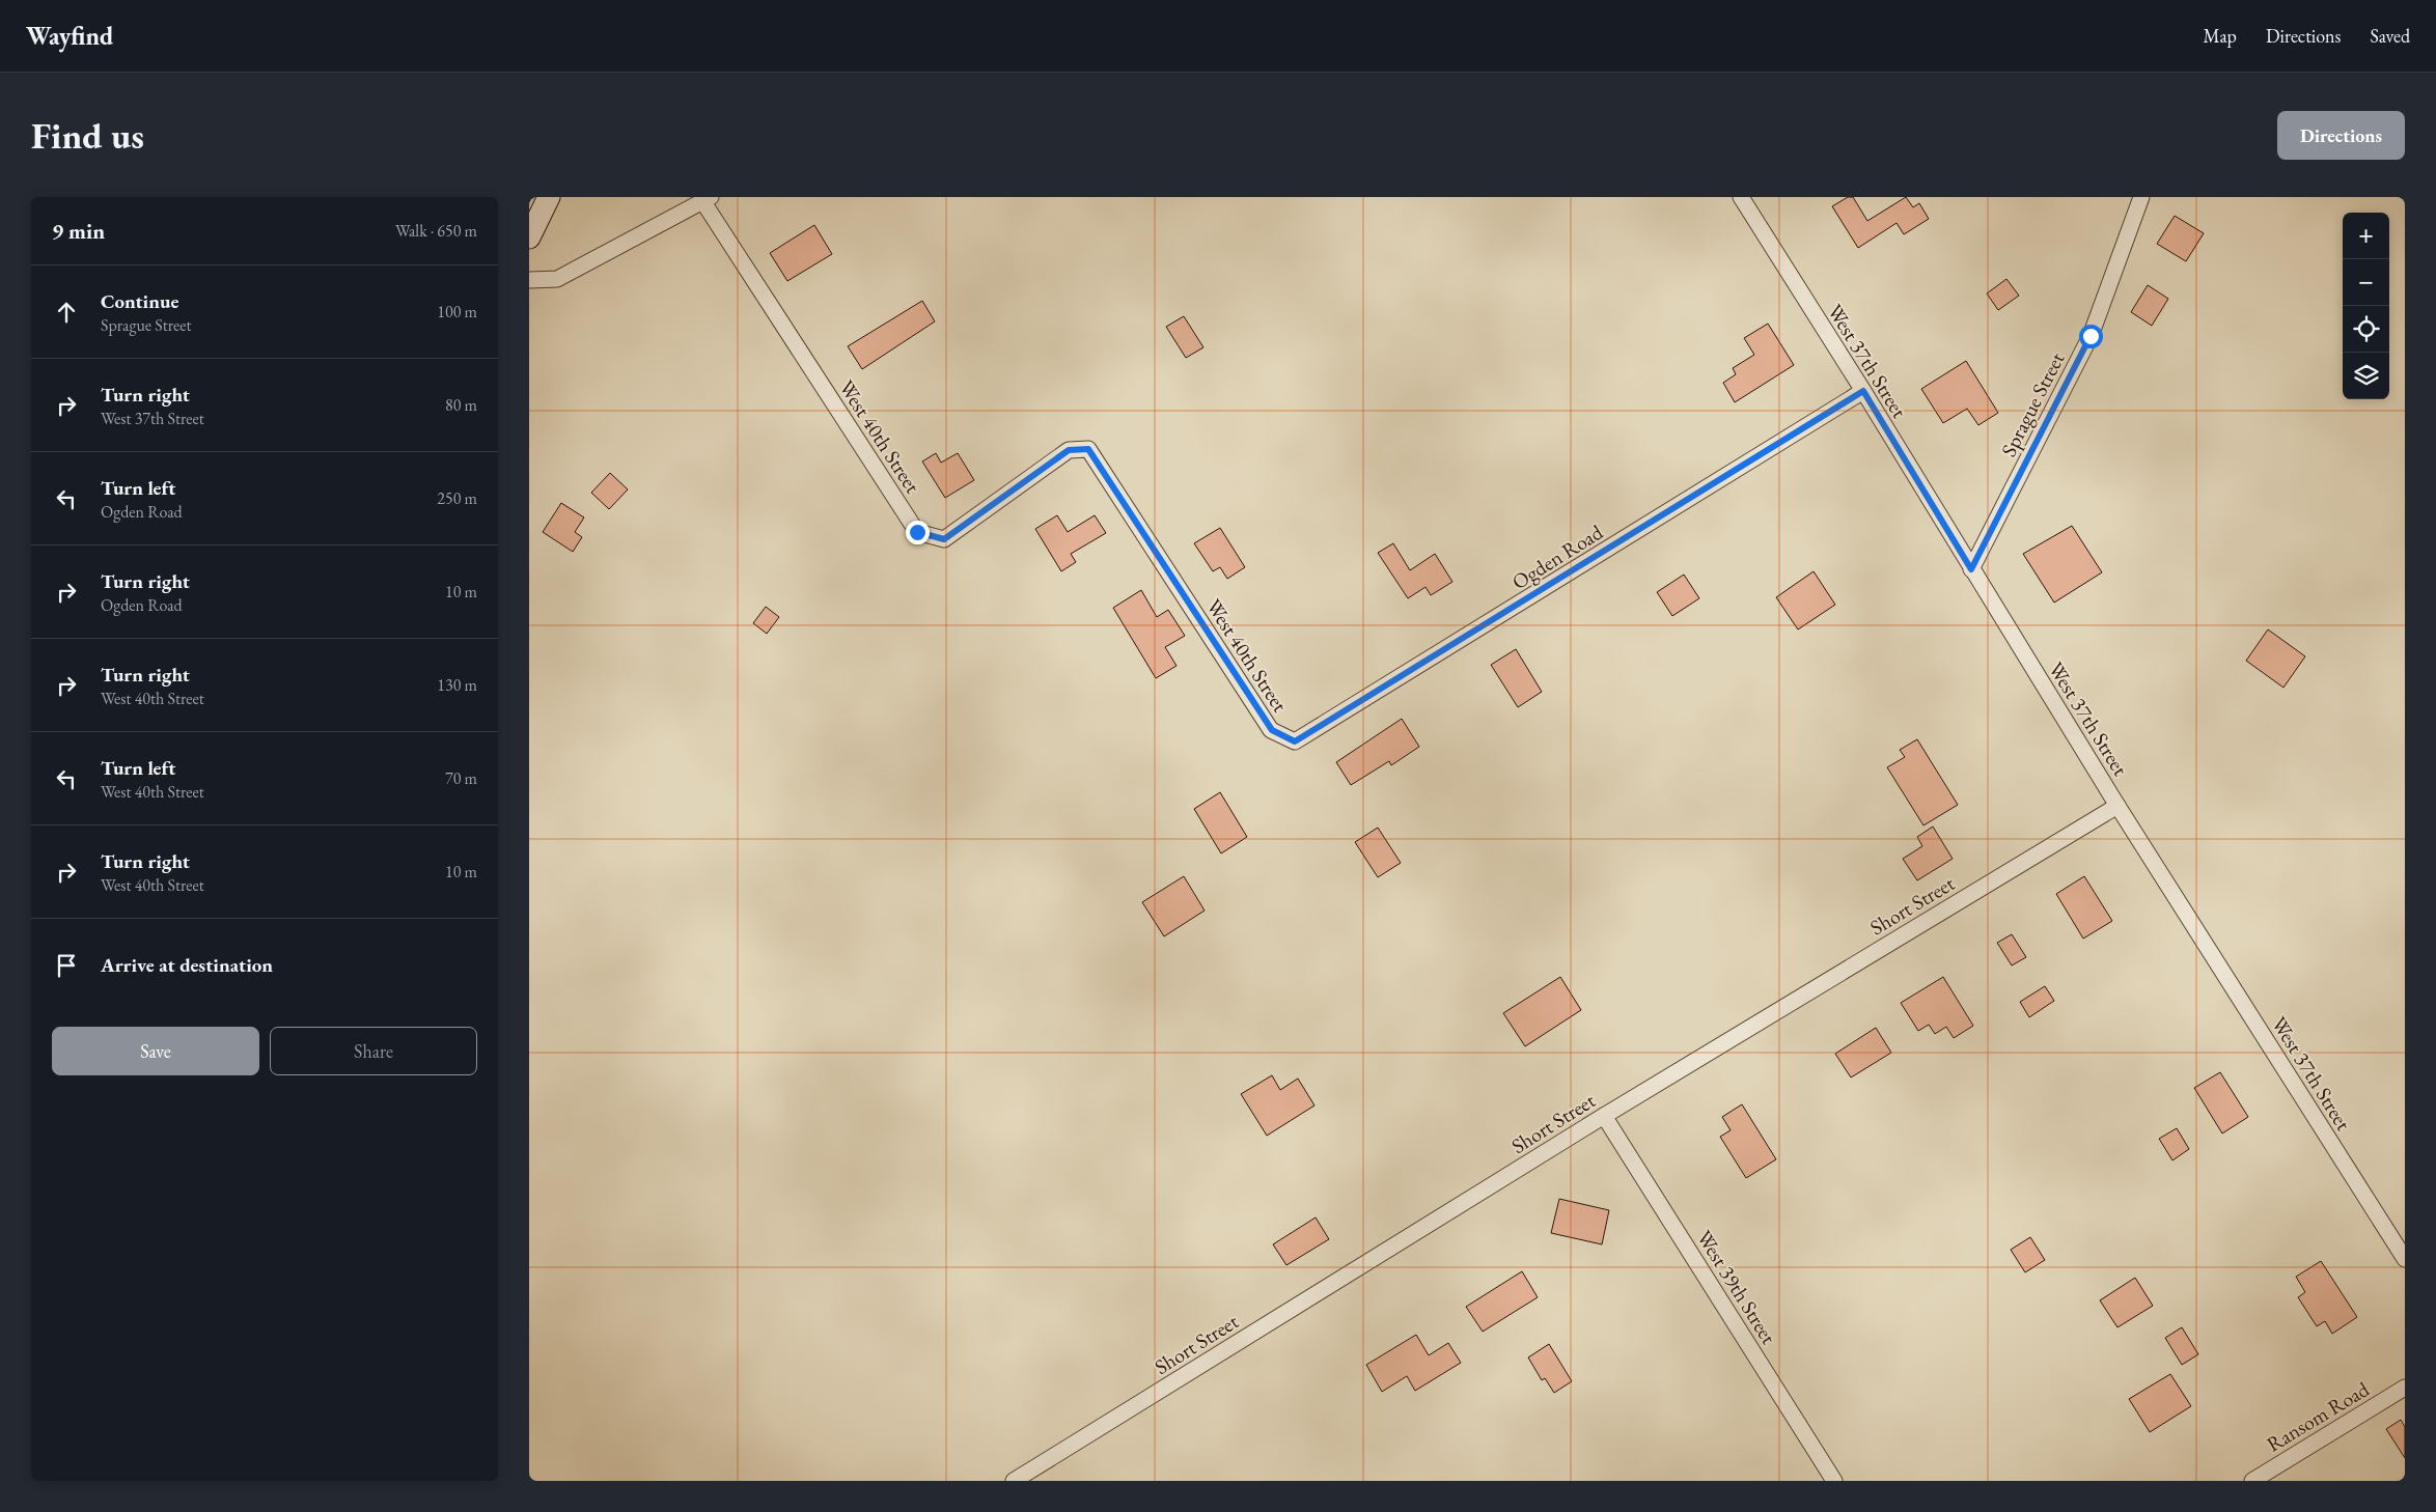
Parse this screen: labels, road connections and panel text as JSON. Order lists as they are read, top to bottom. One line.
{"streets":{"street":["West 37th Street","Sprague Street","West 40th Street","Ogden Road","Short Street","West 39th Street","Ransom Road"]},"crossings":[["West 37th Street","Sprague Street"],["West 37th Street","Ogden Road"],["West 37th Street","Short Street"],["West 40th Street","Ogden Road"],["Short Street","West 39th Street"]],"page":{"header":"Wayfind","nav":["Map","Directions","Saved"],"buttons":["Directions",["Save","Share"]],"title":"Find us","heading":["9 min","Walk · 650 m"],"map_buttons":["+","−"],"list":[["Continue","Sprague Street","100 m"],["Turn right","West 37th Street","80 m"],["Turn left","Ogden Road","250 m"],["Turn right","Ogden Road","10 m"],["Turn right","West 40th Street","130 m"],["Turn left","West 40th Street","70 m"],["Turn right","West 40th Street","10 m"],"Arrive at destination"]}}
